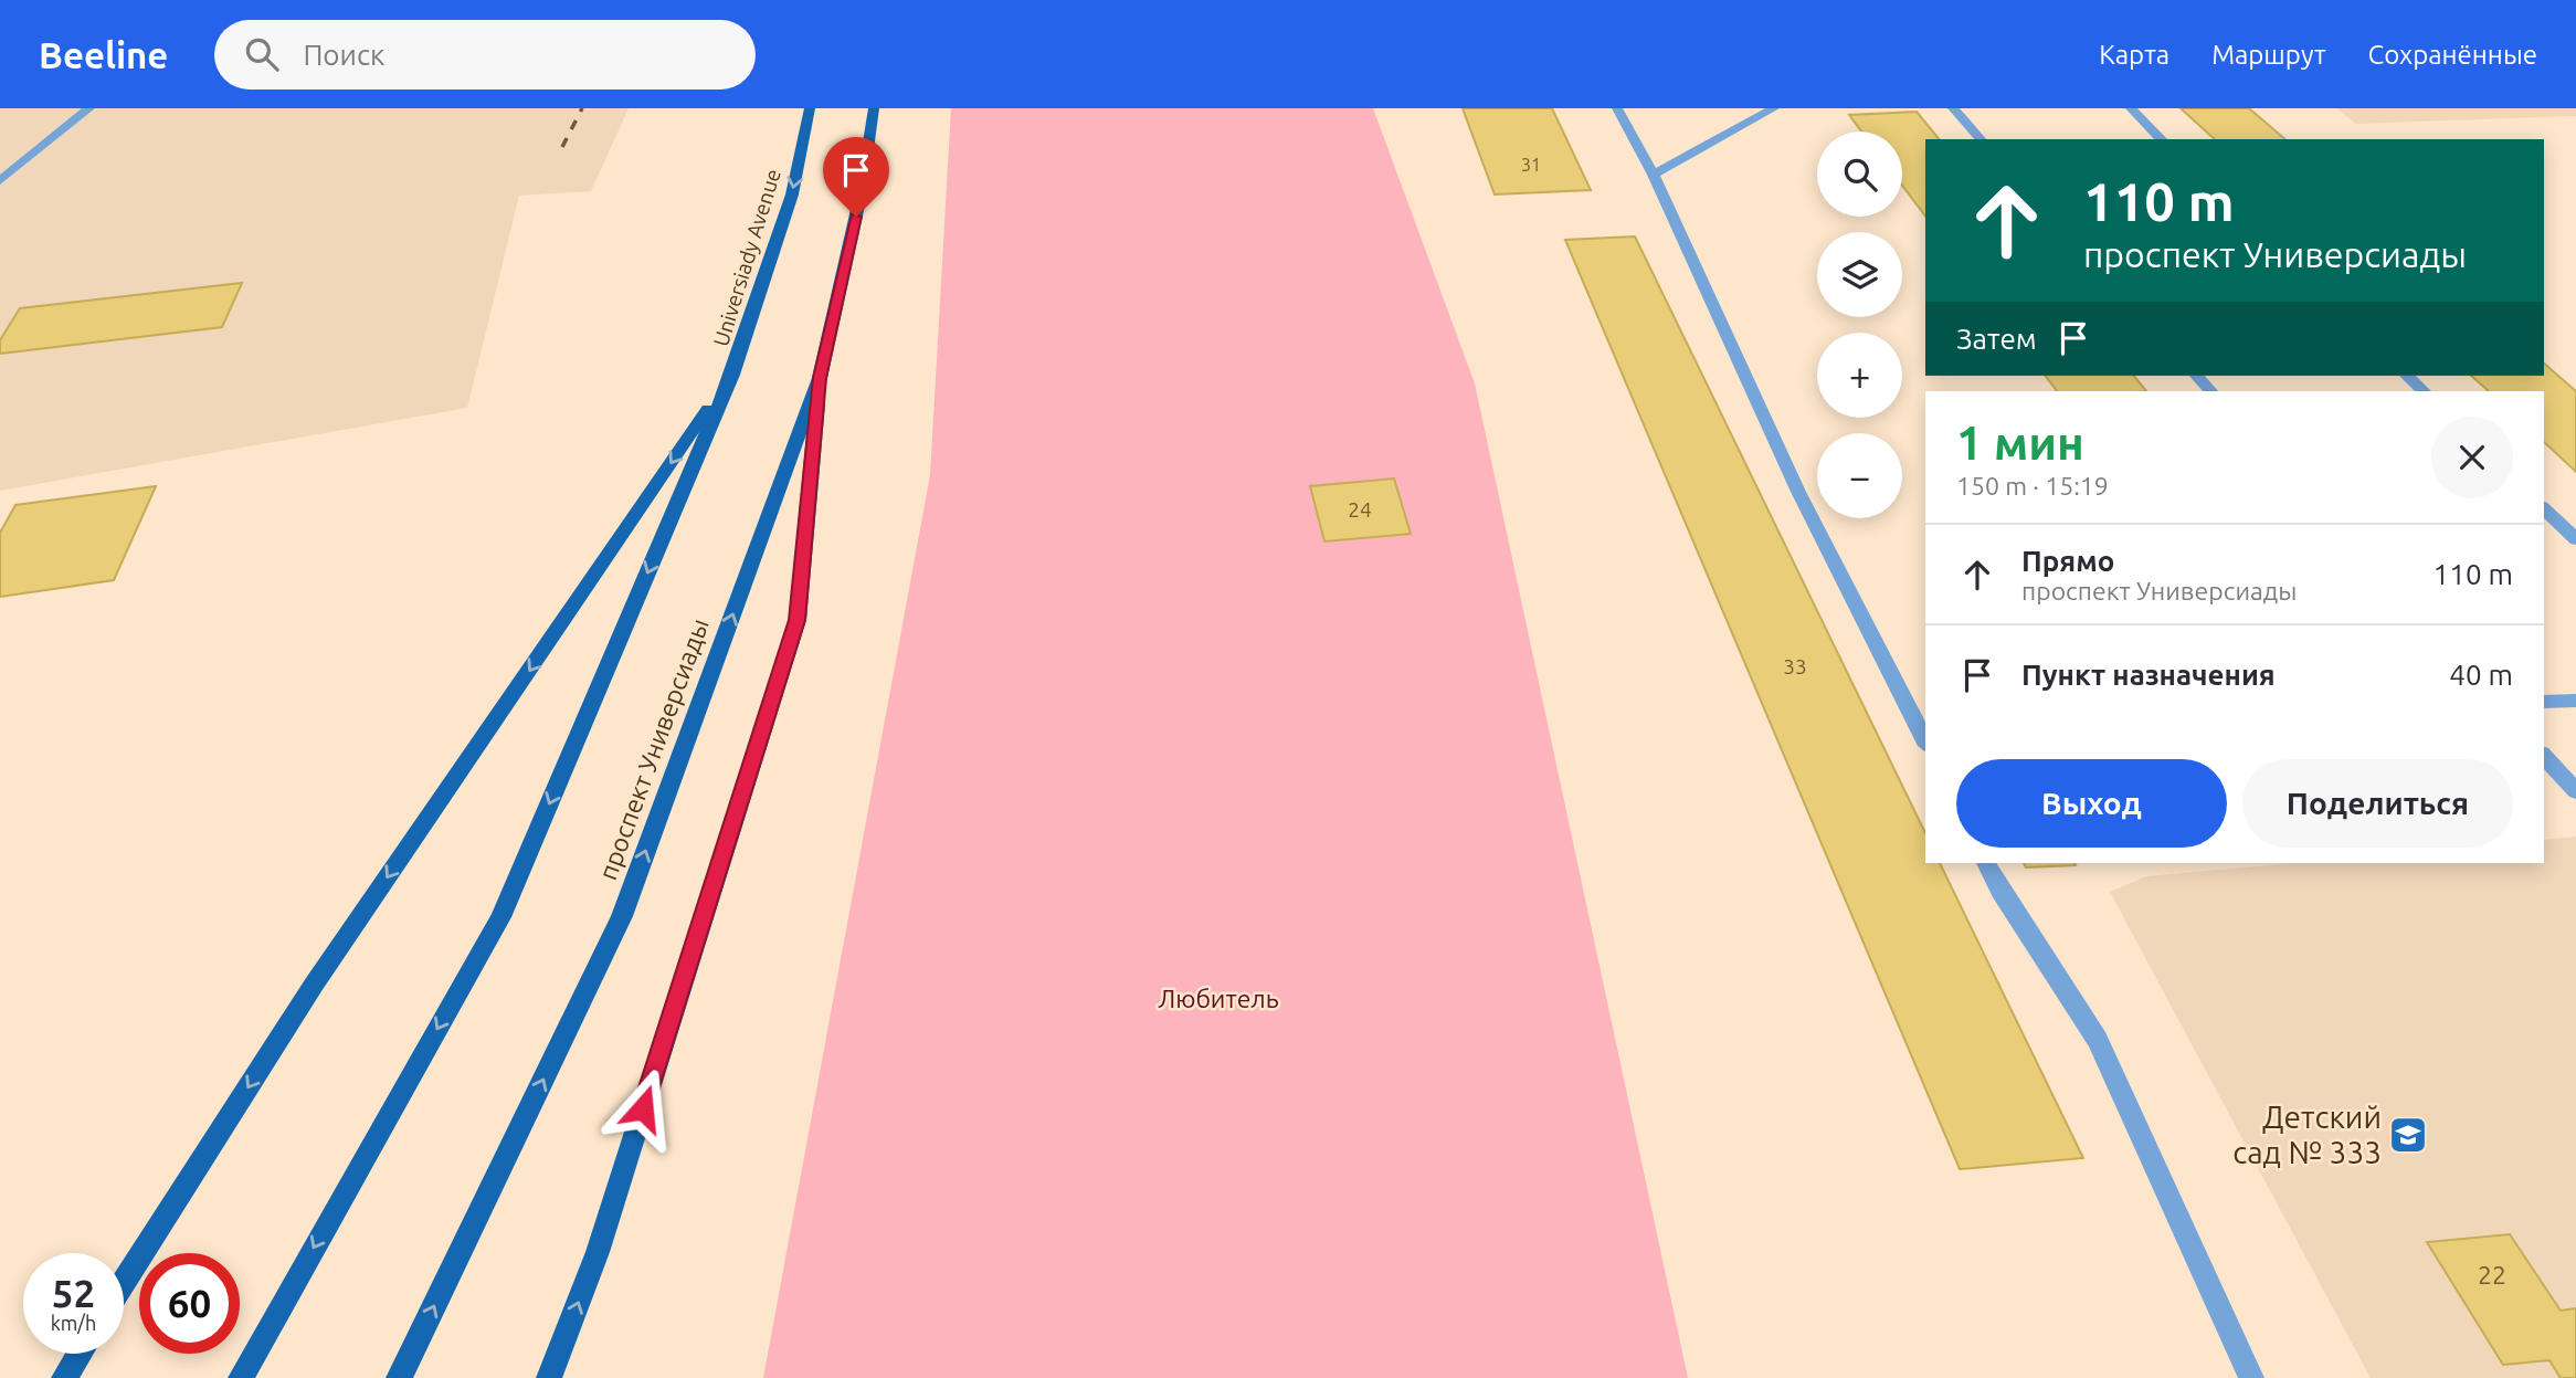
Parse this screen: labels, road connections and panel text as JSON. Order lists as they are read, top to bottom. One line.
{"streets":{"main road":["Universiady Avenue","проспект Универсиады"]},"one_way":["Universiady Avenue"],"parks":["Любитель"],"places":{"school or university":["Детский сад № 333"]},"house_numbers":["31","24","33","22"],"page":{"header":"Beeline","search":"Поиск","nav":["Карта","Маршрут","Сохранённые"],"map_buttons":["+","−"],"turn":["110 m","проспект Универсиады"],"then":"Затем","heading":["1 мин","150 m · 15:19"],"list":[{"name":"Прямо","note":"проспект Универсиады","value":"110 m"},{"name":"Пункт назначения","value":"40 m"}],"buttons":["Выход","Поделиться"],"speed":"52 km/h","limit":"60"}}
